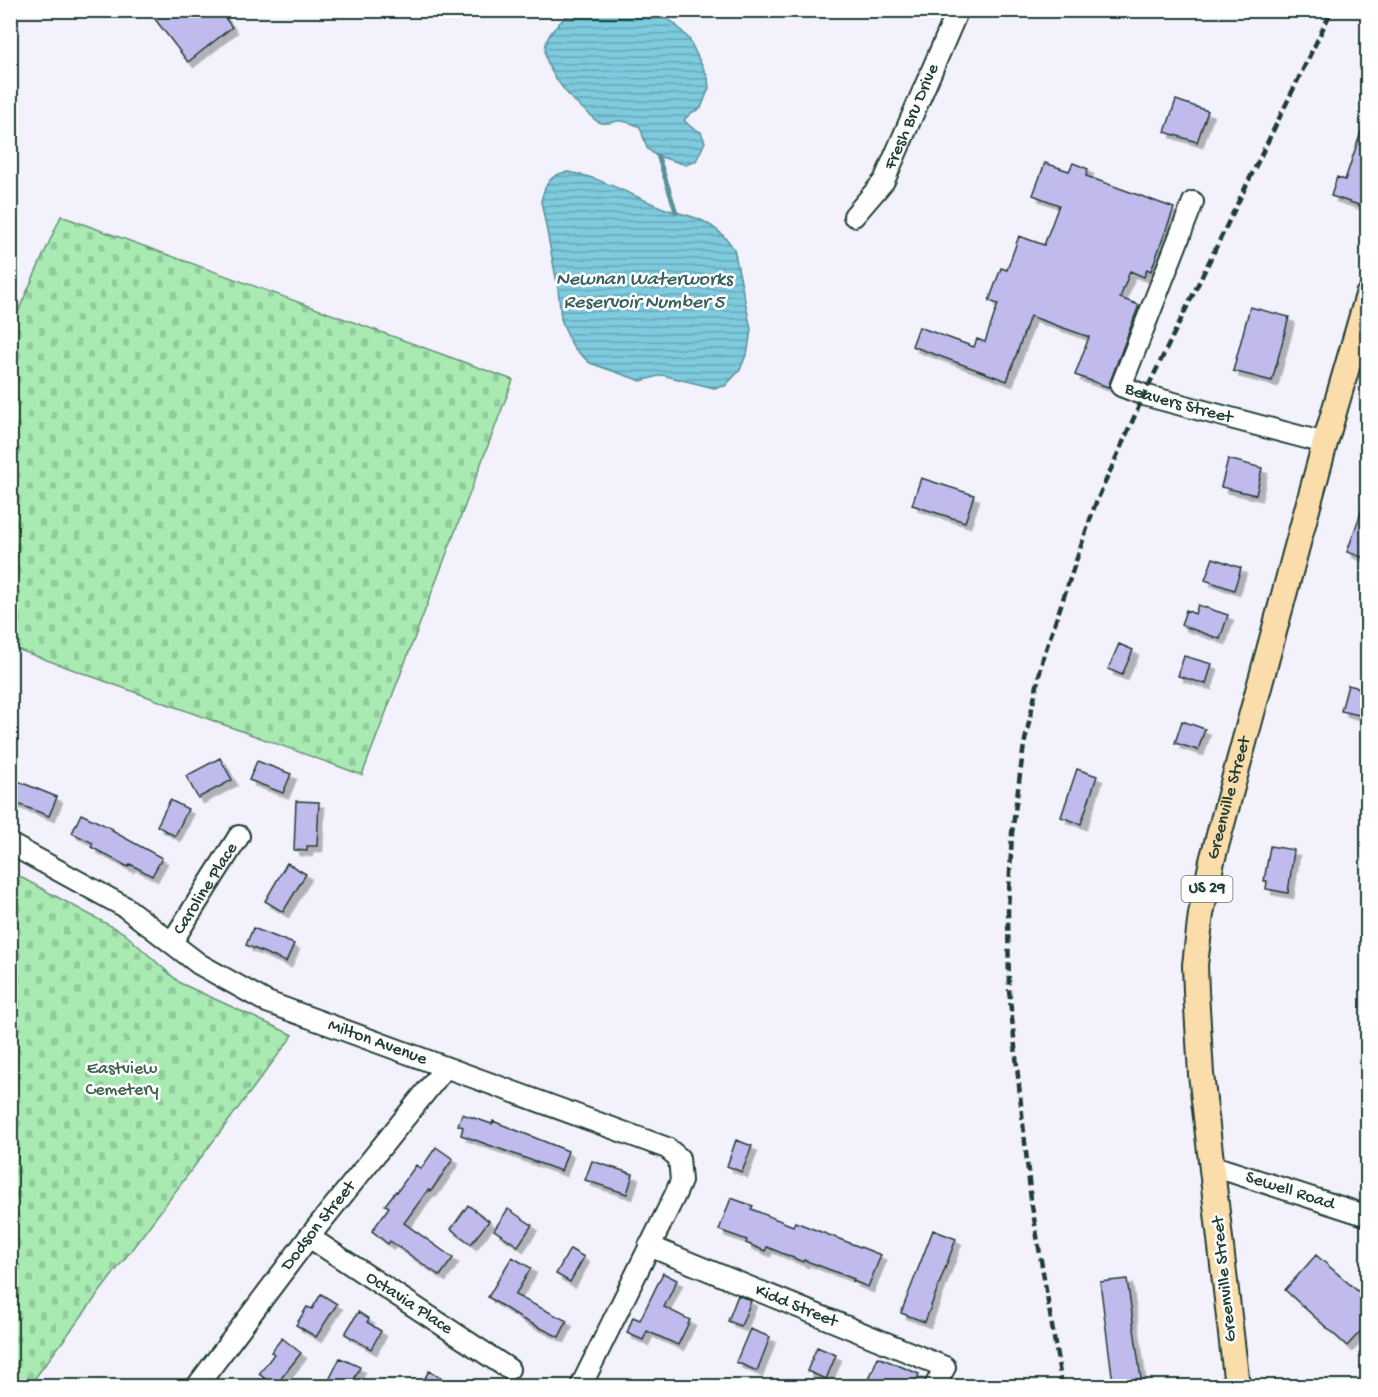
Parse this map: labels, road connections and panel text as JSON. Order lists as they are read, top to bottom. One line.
{"streets":{"main road":["Greenville Street","US 29"],"street":["Fresh Bru Drive","Beavers Street","Caroline Place","Milton Avenue","Sewell Road","Dodson Street","Octavia Place","Kidd Street"]},"crossings":[["Beavers Street","Greenville Street"],["Greenville Street","Sewell Road"],["Caroline Place","Milton Avenue"],["Milton Avenue","Dodson Street"],["Milton Avenue","Kidd Street"],["Dodson Street","Octavia Place"]],"water":["Newnan Waterworks Reservoir Number 5"],"parks":["Eastview Cemetery"]}
